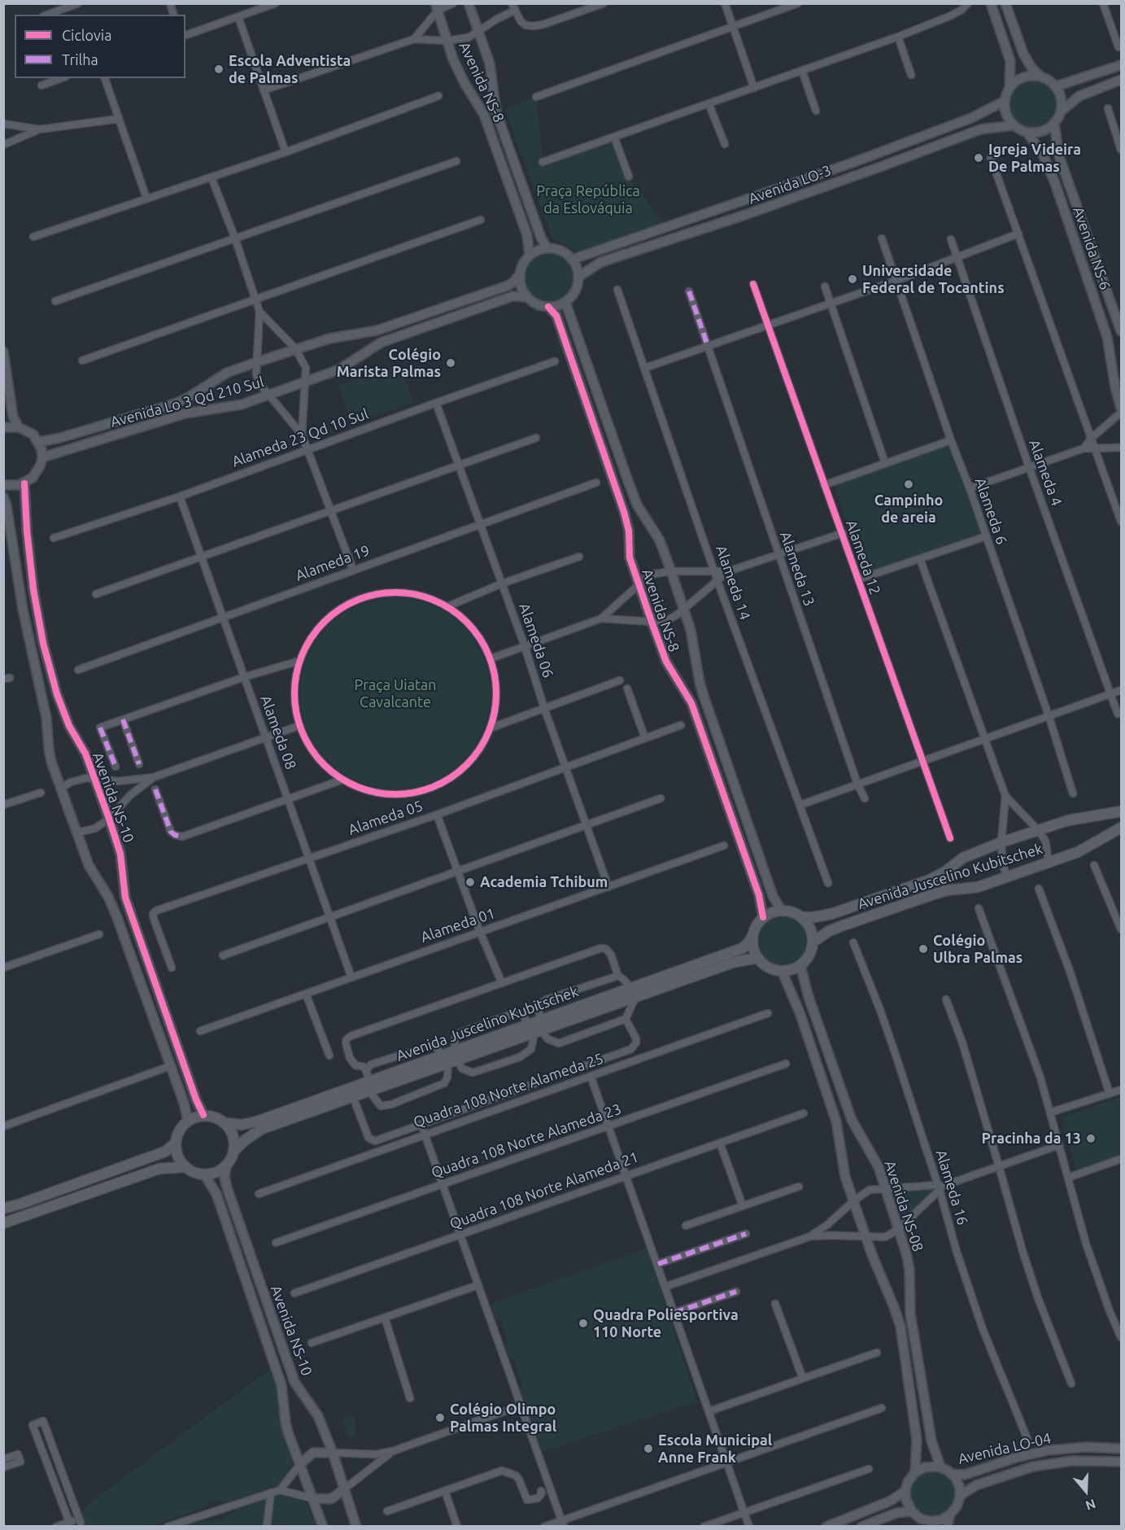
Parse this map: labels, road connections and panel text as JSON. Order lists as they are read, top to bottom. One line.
{"streets":{"main road":["Avenida Juscelino Kubitschek"],"street":["Avenida NS-8","Avenida LO-3","Avenida NS-6","Avenida Lo 3 Qd 210 Sul","Alameda 23 Qd 10 Sul","Alameda 4","Alameda 6","Alameda 12","Alameda 19","Alameda 13","Alameda 14","Alameda 06","Alameda 08","Avenida NS-10","Alameda 05","Alameda 01","Quadra 108 Norte Alameda 25","Quadra 108 Norte Alameda 23","Alameda 16","Quadra 108 Norte Alameda 21","Avenida NS-08","Avenida LO-04"]},"crossings":[["Avenida NS-8","Avenida LO-3"],["Avenida NS-8","Avenida Lo 3 Qd 210 Sul"],["Avenida NS-8","Avenida Juscelino Kubitschek"],["Avenida NS-8","Avenida NS-08"],["Avenida LO-3","Avenida NS-6"],["Avenida LO-3","Avenida Lo 3 Qd 210 Sul"],["Alameda 23 Qd 10 Sul","Alameda 06"],["Alameda 23 Qd 10 Sul","Alameda 08"],["Alameda 19","Alameda 06"],["Alameda 19","Alameda 08"],["Alameda 06","Alameda 05"],["Alameda 06","Alameda 01"],["Alameda 08","Alameda 05"],["Alameda 08","Alameda 01"],["Avenida NS-10","Avenida Juscelino Kubitschek"],["Avenida Juscelino Kubitschek","Avenida NS-08"],["Avenida NS-08","Avenida LO-04"]],"parks":["Praça República da Eslováquia","Praça Uiatan Cavalcante"],"places":["Escola Adventista de Palmas","Igreja Videira De Palmas","Universidade Federal de Tocantins","Colégio Marista Palmas","Campinho de areia","Academia Tchibum","Colégio Ulbra Palmas","Pracinha da 13","Quadra Poliesportiva 110 Norte","Colégio Olimpo Palmas Integral","Escola Municipal Anne Frank"],"legend":["Ciclovia","Trilha"],"north":"bottom"}
